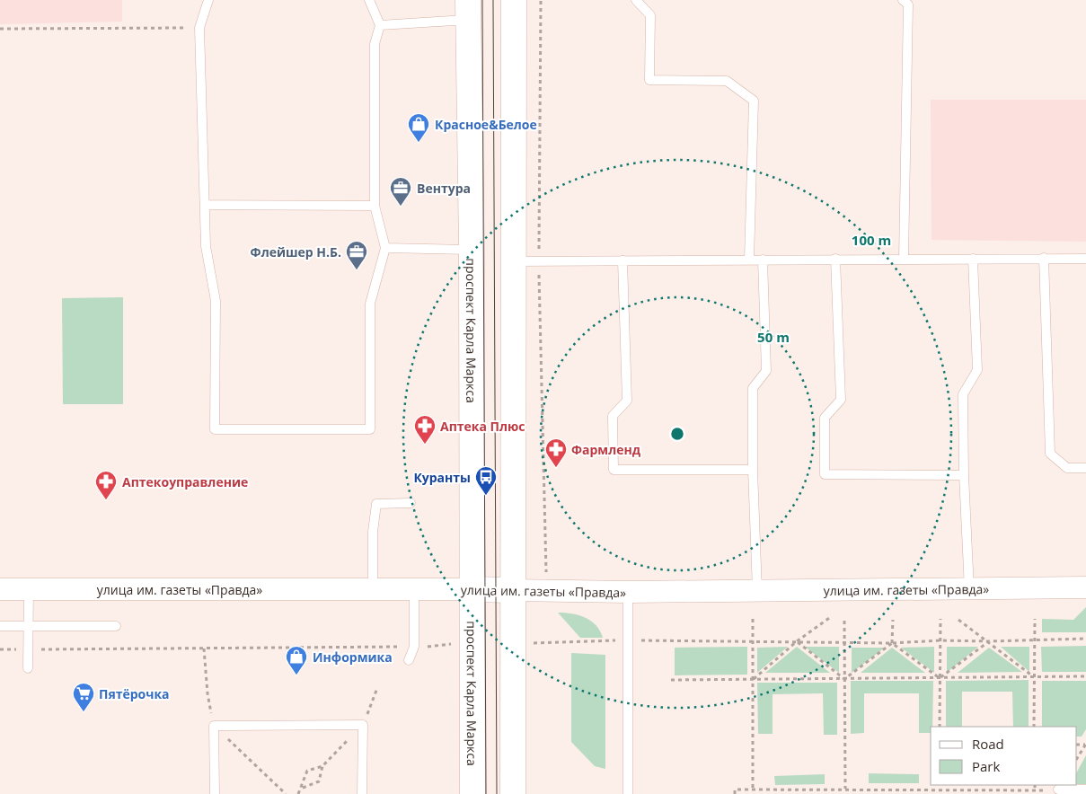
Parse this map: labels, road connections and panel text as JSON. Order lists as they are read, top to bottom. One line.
{"streets":{"main road":["проспект Карла Маркса","улица им. газеты «Правда»"]},"crossings":[["проспект Карла Маркса","улица им. газеты «Правда»"]],"places":{"shop":["Красное&Белое","Информика"],"office":["Вентура","Флейшер Н.Б."],"pharmacy":["Аптека Плюс","Фармленд","Аптекоуправление"],"bus stop":["Куранты"],"supermarket":["Пятёрочка"]},"legend":["Road","Park"],"rings":["100 m","50 m"]}
